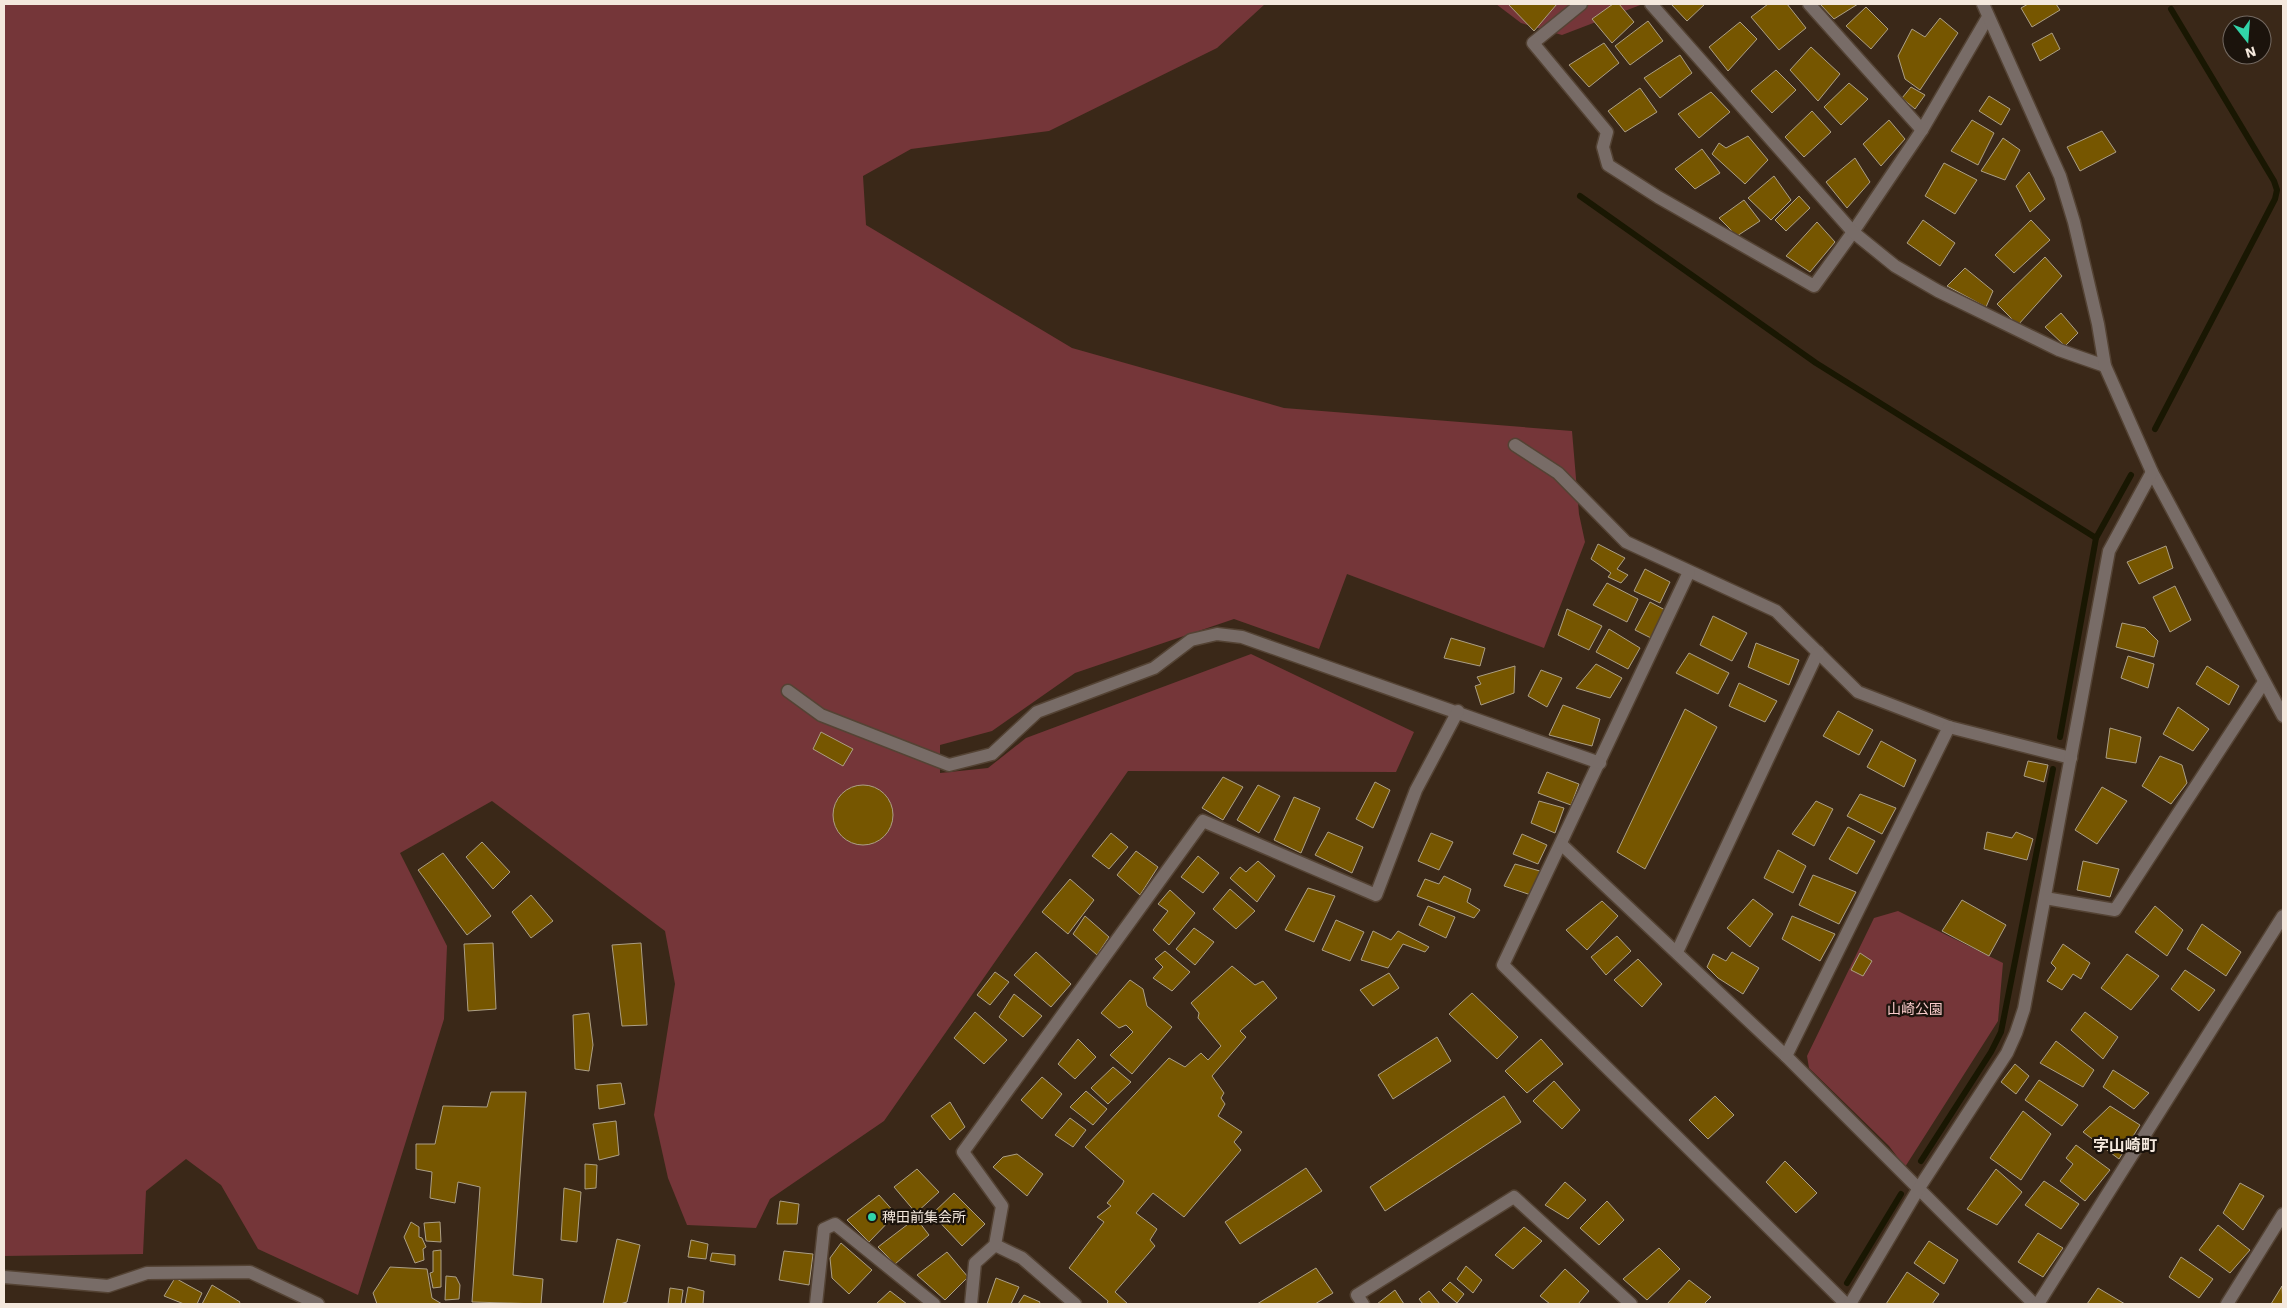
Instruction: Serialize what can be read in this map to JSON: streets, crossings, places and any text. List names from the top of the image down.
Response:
{
  "districts": ["字山崎町"],
  "parks": ["山崎公園"],
  "places": ["稗田前集会所"],
  "north": "bottom"
}
